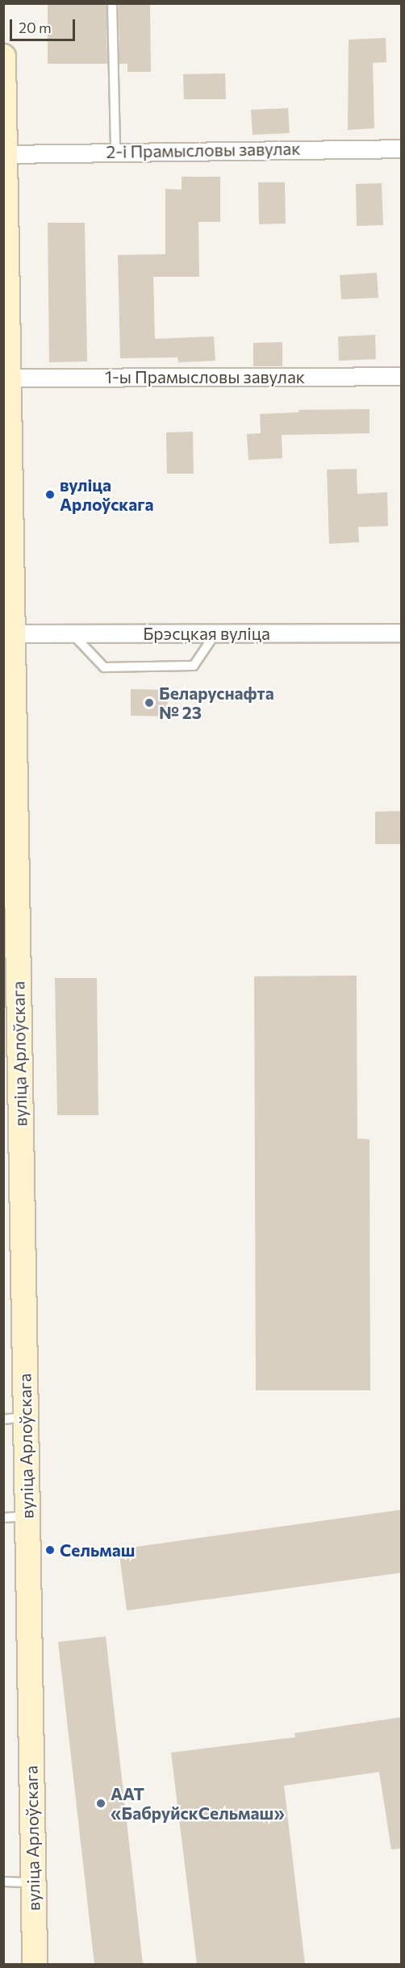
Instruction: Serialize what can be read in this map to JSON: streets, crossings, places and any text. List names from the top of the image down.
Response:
{
  "streets": {
    "street": [
      "2-і Прамысловы завулак",
      "1-ы Прамысловы завулак",
      "Брэсцкая вуліца",
      "вуліца Арлоўскага"
    ]
  },
  "crossings": [
    ["2-і Прамысловы завулак", "вуліца Арлоўскага"],
    ["1-ы Прамысловы завулак", "вуліца Арлоўскага"],
    ["Брэсцкая вуліца", "вуліца Арлоўскага"]
  ],
  "places": [
    "вуліца Арлоўскага",
    "Беларуснафта № 23",
    "Сельмаш",
    "ААТ «БабруйскСельмаш»"
  ],
  "scale_bar": "20 m"
}
